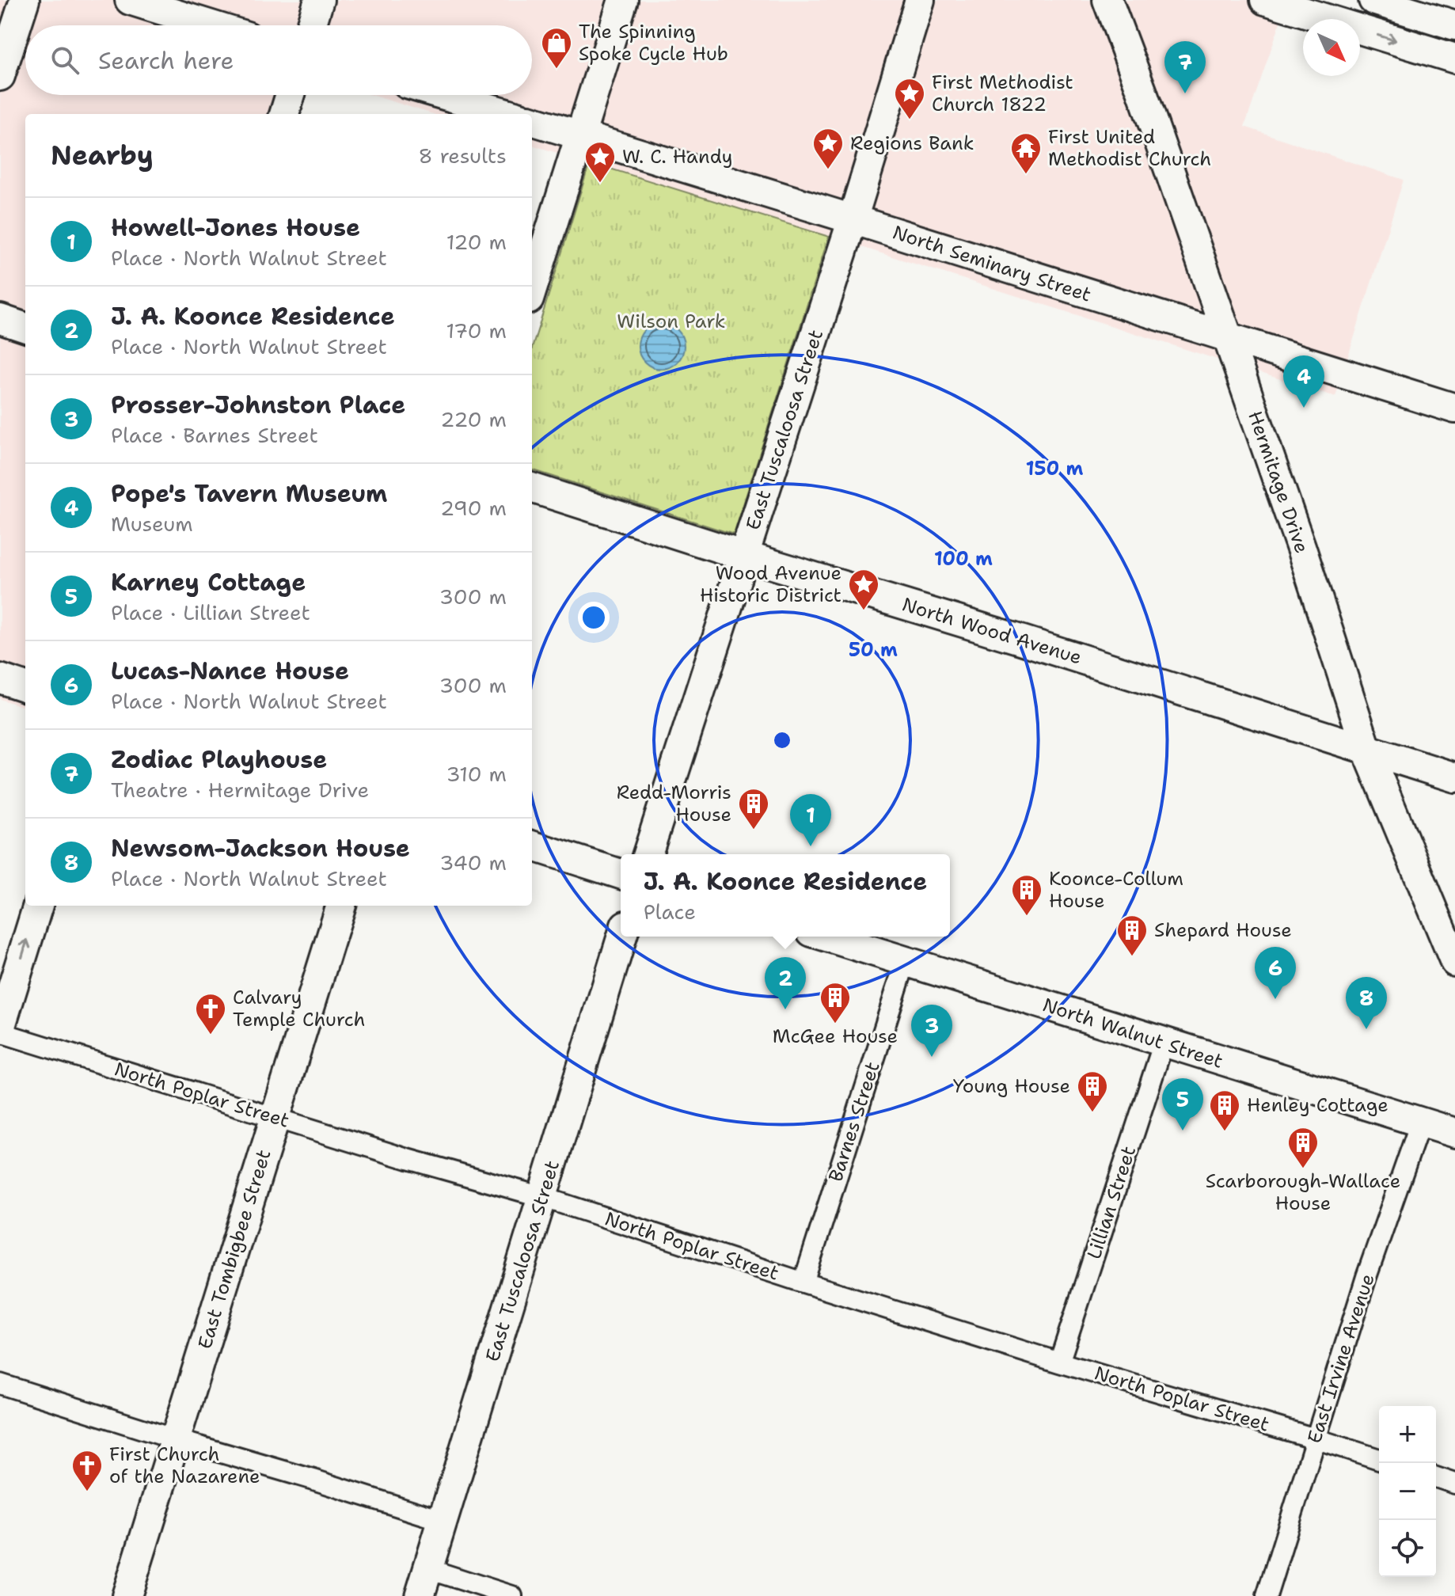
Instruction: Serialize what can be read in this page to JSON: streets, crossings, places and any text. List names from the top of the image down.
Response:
{
  "streets": {
    "street": [
      "North Seminary Street",
      "East Tuscaloosa Street",
      "Hermitage Drive",
      "North Wood Avenue",
      "North Walnut Street",
      "North Poplar Street",
      "Barnes Street",
      "Lillian Street",
      "East Tombigbee Street",
      "East Irvine Avenue"
    ]
  },
  "crossings": [
    ["North Seminary Street", "East Tuscaloosa Street"],
    ["North Seminary Street", "Hermitage Drive"],
    ["East Tuscaloosa Street", "North Wood Avenue"],
    ["East Tuscaloosa Street", "North Poplar Street"],
    ["Hermitage Drive", "North Wood Avenue"],
    ["North Walnut Street", "Barnes Street"],
    ["North Walnut Street", "Lillian Street"],
    ["North Walnut Street", "East Irvine Avenue"],
    ["North Poplar Street", "Barnes Street"],
    ["North Poplar Street", "Lillian Street"],
    ["North Poplar Street", "East Tombigbee Street"],
    ["North Poplar Street", "East Irvine Avenue"]
  ],
  "parks": ["Wilson Park"],
  "places": {
    "shop": ["The Spinning Spoke Cycle Hub"],
    "place": [
      "First Methodist Church 1822",
      "Regions Bank",
      "W. C. Handy",
      "Wood Avenue Historic District"
    ],
    "temple": ["First United Methodist Church"],
    "building": [
      "Redd-Morris House",
      "Koonce-Collum House",
      "Shepard House",
      "McGee House",
      "Young House",
      "Henley Cottage",
      "Scarborough-Wallace House"
    ],
    "church": ["Calvary Temple Church", "First Church of the Nazarene"]
  },
  "north": "bottom right",
  "page": {
    "search": "Search here",
    "pins": [
      "7",
      "4",
      "1",
      "6",
      "2",
      "8",
      "3",
      "5"
    ],
    "heading": ["Nearby", "8 results"],
    "list": [
      {
        "mark": "1",
        "name": "Howell-Jones House",
        "note": "Place · North Walnut Street",
        "value": "120 m"
      },
      {
        "mark": "2",
        "name": "J. A. Koonce Residence",
        "note": "Place · North Walnut Street",
        "value": "170 m"
      },
      {
        "mark": "3",
        "name": "Prosser-Johnston Place",
        "note": "Place · Barnes Street",
        "value": "220 m"
      },
      {
        "mark": "4",
        "name": "Pope's Tavern Museum",
        "note": "Museum",
        "value": "290 m"
      },
      {
        "mark": "5",
        "name": "Karney Cottage",
        "note": "Place · Lillian Street",
        "value": "300 m"
      },
      {
        "mark": "6",
        "name": "Lucas-Nance House",
        "note": "Place · North Walnut Street",
        "value": "300 m"
      },
      {
        "mark": "7",
        "name": "Zodiac Playhouse",
        "note": "Theatre · Hermitage Drive",
        "value": "310 m"
      },
      {
        "mark": "8",
        "name": "Newsom-Jackson House",
        "note": "Place · North Walnut Street",
        "value": "340 m"
      }
    ],
    "popup": ["J. A. Koonce Residence", "Place"],
    "map_buttons": ["+", "−"]
  },
  "rings": ["150 m", "100 m", "50 m"]
}
